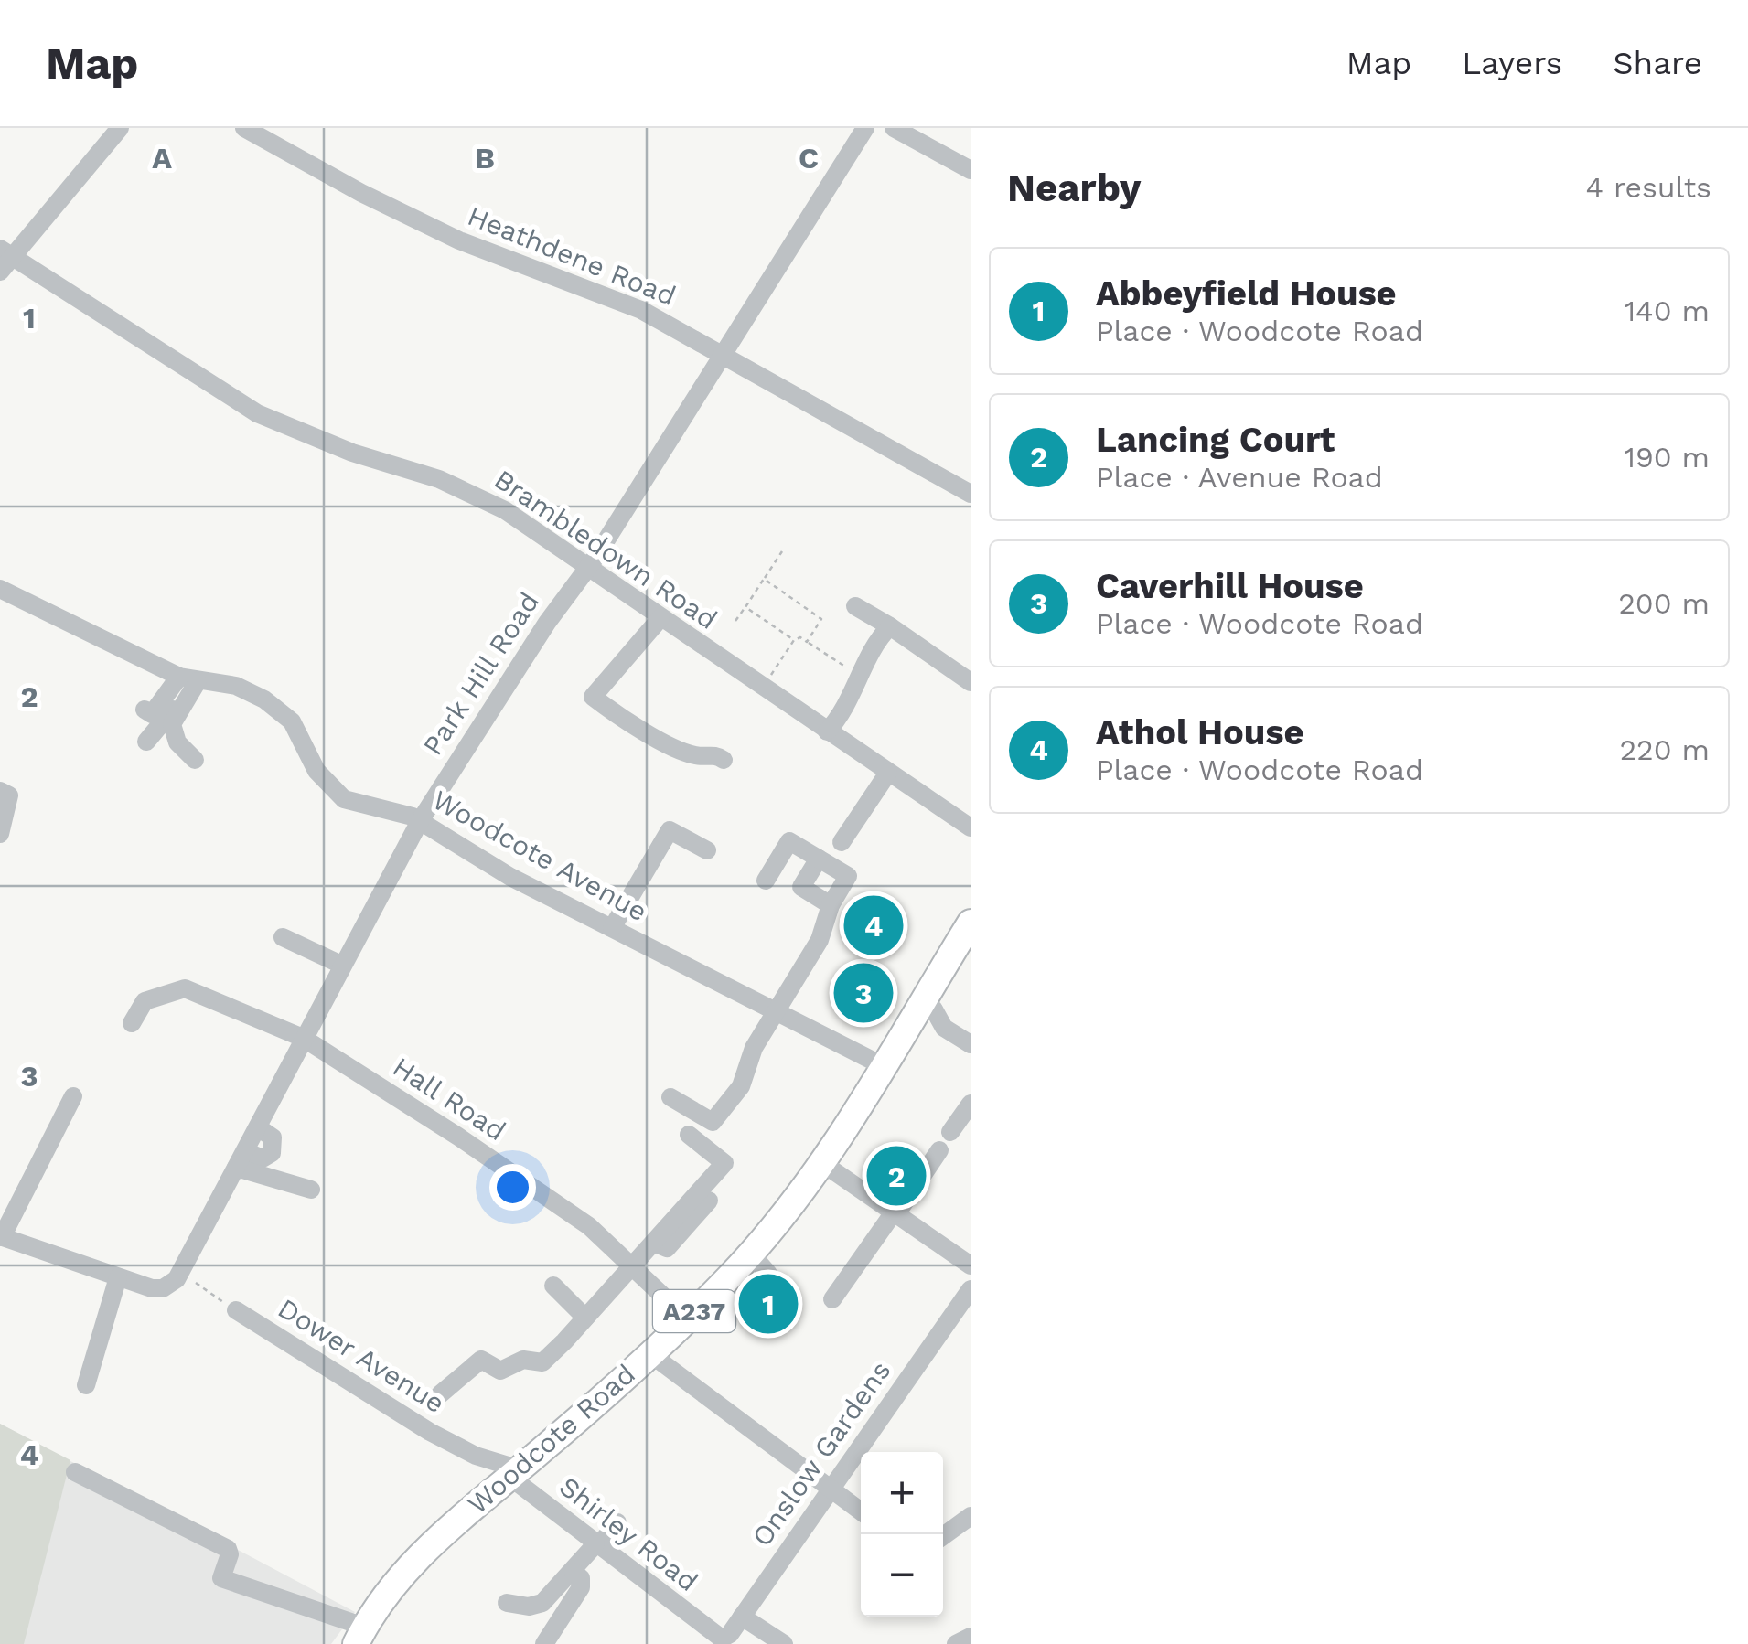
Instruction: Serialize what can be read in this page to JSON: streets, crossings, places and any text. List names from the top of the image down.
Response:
{
  "streets": {
    "main road": ["A237", "Woodcote Road"],
    "street": [
      "Heathdene Road",
      "Brambledown Road",
      "Park Hill Road",
      "Woodcote Avenue",
      "Hall Road",
      "Dower Avenue",
      "Onslow Gardens",
      "Shirley Road"
    ]
  },
  "crossings": [
    ["Heathdene Road", "Park Hill Road"],
    ["Brambledown Road", "Park Hill Road"],
    ["Park Hill Road", "Woodcote Avenue"],
    ["Park Hill Road", "Hall Road"],
    ["Park Hill Road", "Dower Avenue"],
    ["Woodcote Avenue", "Woodcote Road"],
    ["Hall Road", "Woodcote Road"],
    ["Dower Avenue", "Woodcote Road"],
    ["Dower Avenue", "Shirley Road"],
    ["Woodcote Road", "Shirley Road"],
    ["Onslow Gardens", "Shirley Road"]
  ],
  "page": {
    "header": "Map",
    "nav": ["Map", "Layers", "Share"],
    "heading": ["Nearby", "4 results"],
    "list": [
      {
        "mark": "1",
        "name": "Abbeyfield House",
        "note": "Place · Woodcote Road",
        "value": "140 m"
      },
      {
        "mark": "2",
        "name": "Lancing Court",
        "note": "Place · Avenue Road",
        "value": "190 m"
      },
      {
        "mark": "3",
        "name": "Caverhill House",
        "note": "Place · Woodcote Road",
        "value": "200 m"
      },
      {
        "mark": "4",
        "name": "Athol House",
        "note": "Place · Woodcote Road",
        "value": "220 m"
      }
    ],
    "pins": [
      "4",
      "3",
      "2",
      "1"
    ],
    "map_buttons": ["+", "−"]
  },
  "grid": {
    "columns": ["A", "B", "C"],
    "rows": [
      "1",
      "2",
      "3",
      "4"
    ]
  }
}
